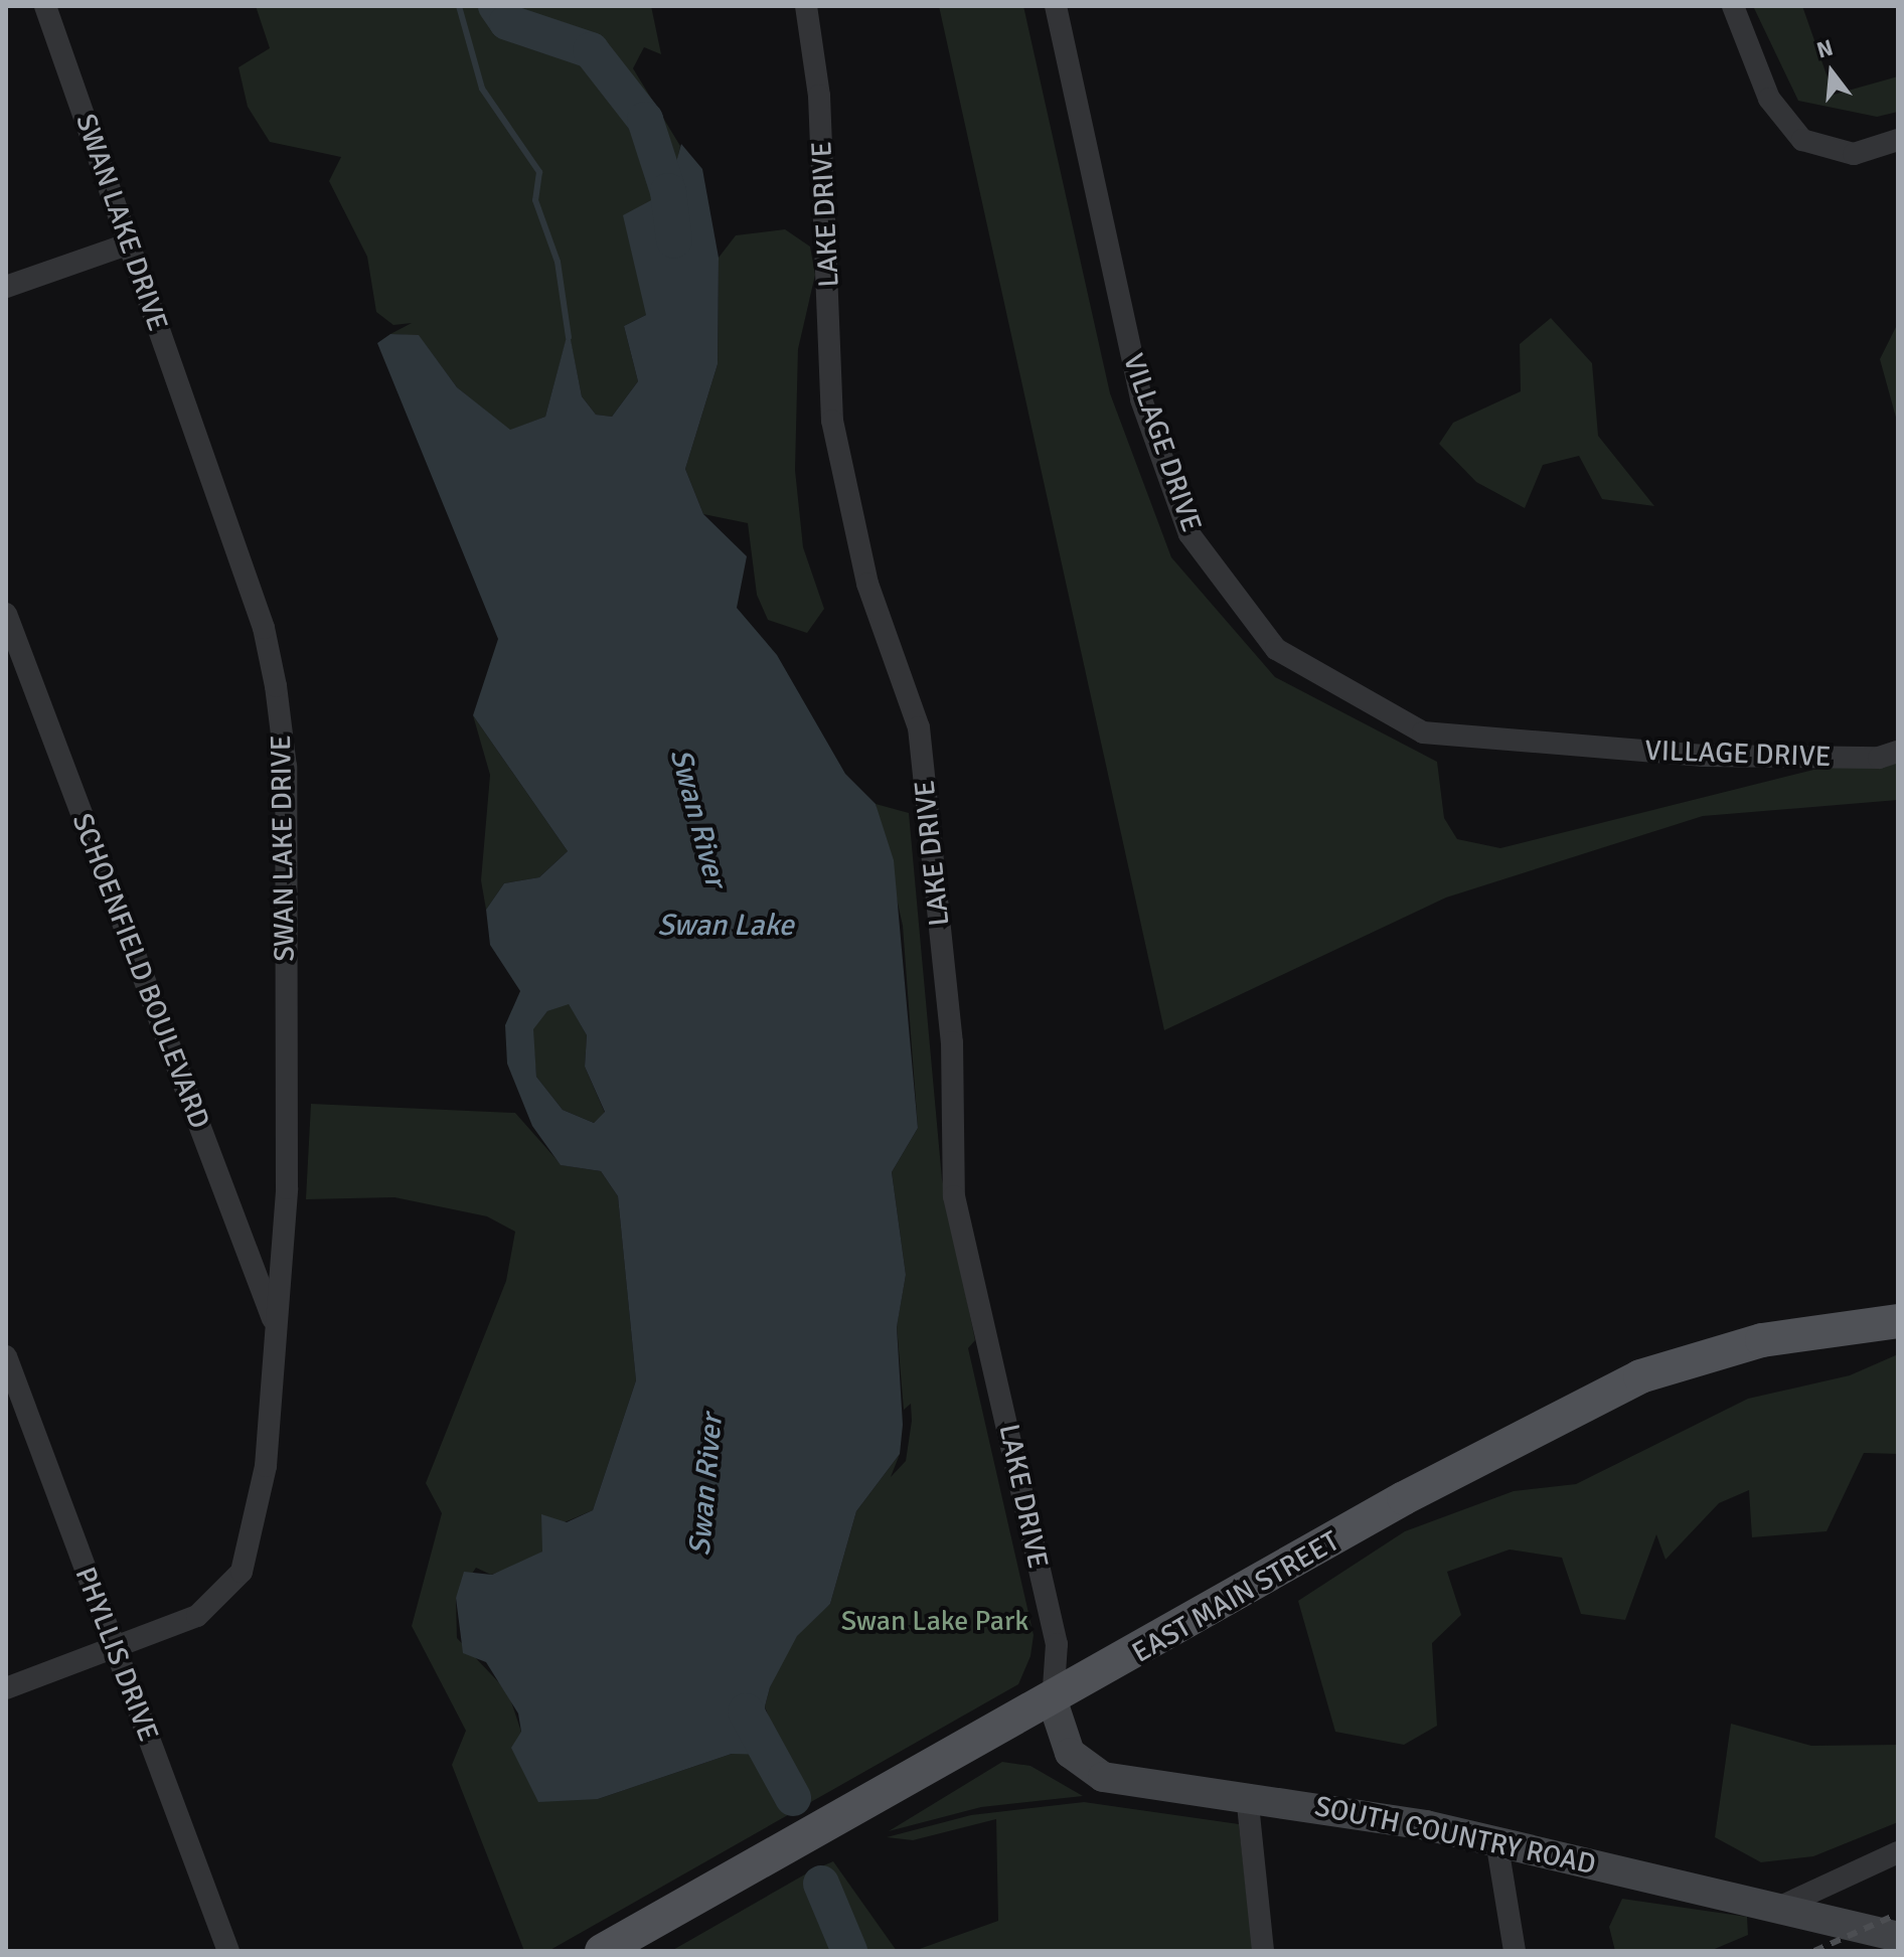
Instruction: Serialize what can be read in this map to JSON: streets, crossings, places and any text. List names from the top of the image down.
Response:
{
  "streets": {
    "main road": ["EAST MAIN STREET", "SOUTH COUNTRY ROAD"],
    "street": [
      "LAKE DRIVE",
      "SWAN LAKE DRIVE",
      "VILLAGE DRIVE",
      "SCHOENFIELD BOULEVARD",
      "PHYLLIS DRIVE"
    ]
  },
  "crossings": [
    ["LAKE DRIVE", "EAST MAIN STREET"],
    ["LAKE DRIVE", "SOUTH COUNTRY ROAD"],
    ["SWAN LAKE DRIVE", "SCHOENFIELD BOULEVARD"],
    ["SWAN LAKE DRIVE", "PHYLLIS DRIVE"],
    ["EAST MAIN STREET", "SOUTH COUNTRY ROAD"]
  ],
  "water": ["Swan River", "Swan Lake"],
  "parks": ["Swan Lake Park"],
  "north": "top"
}
